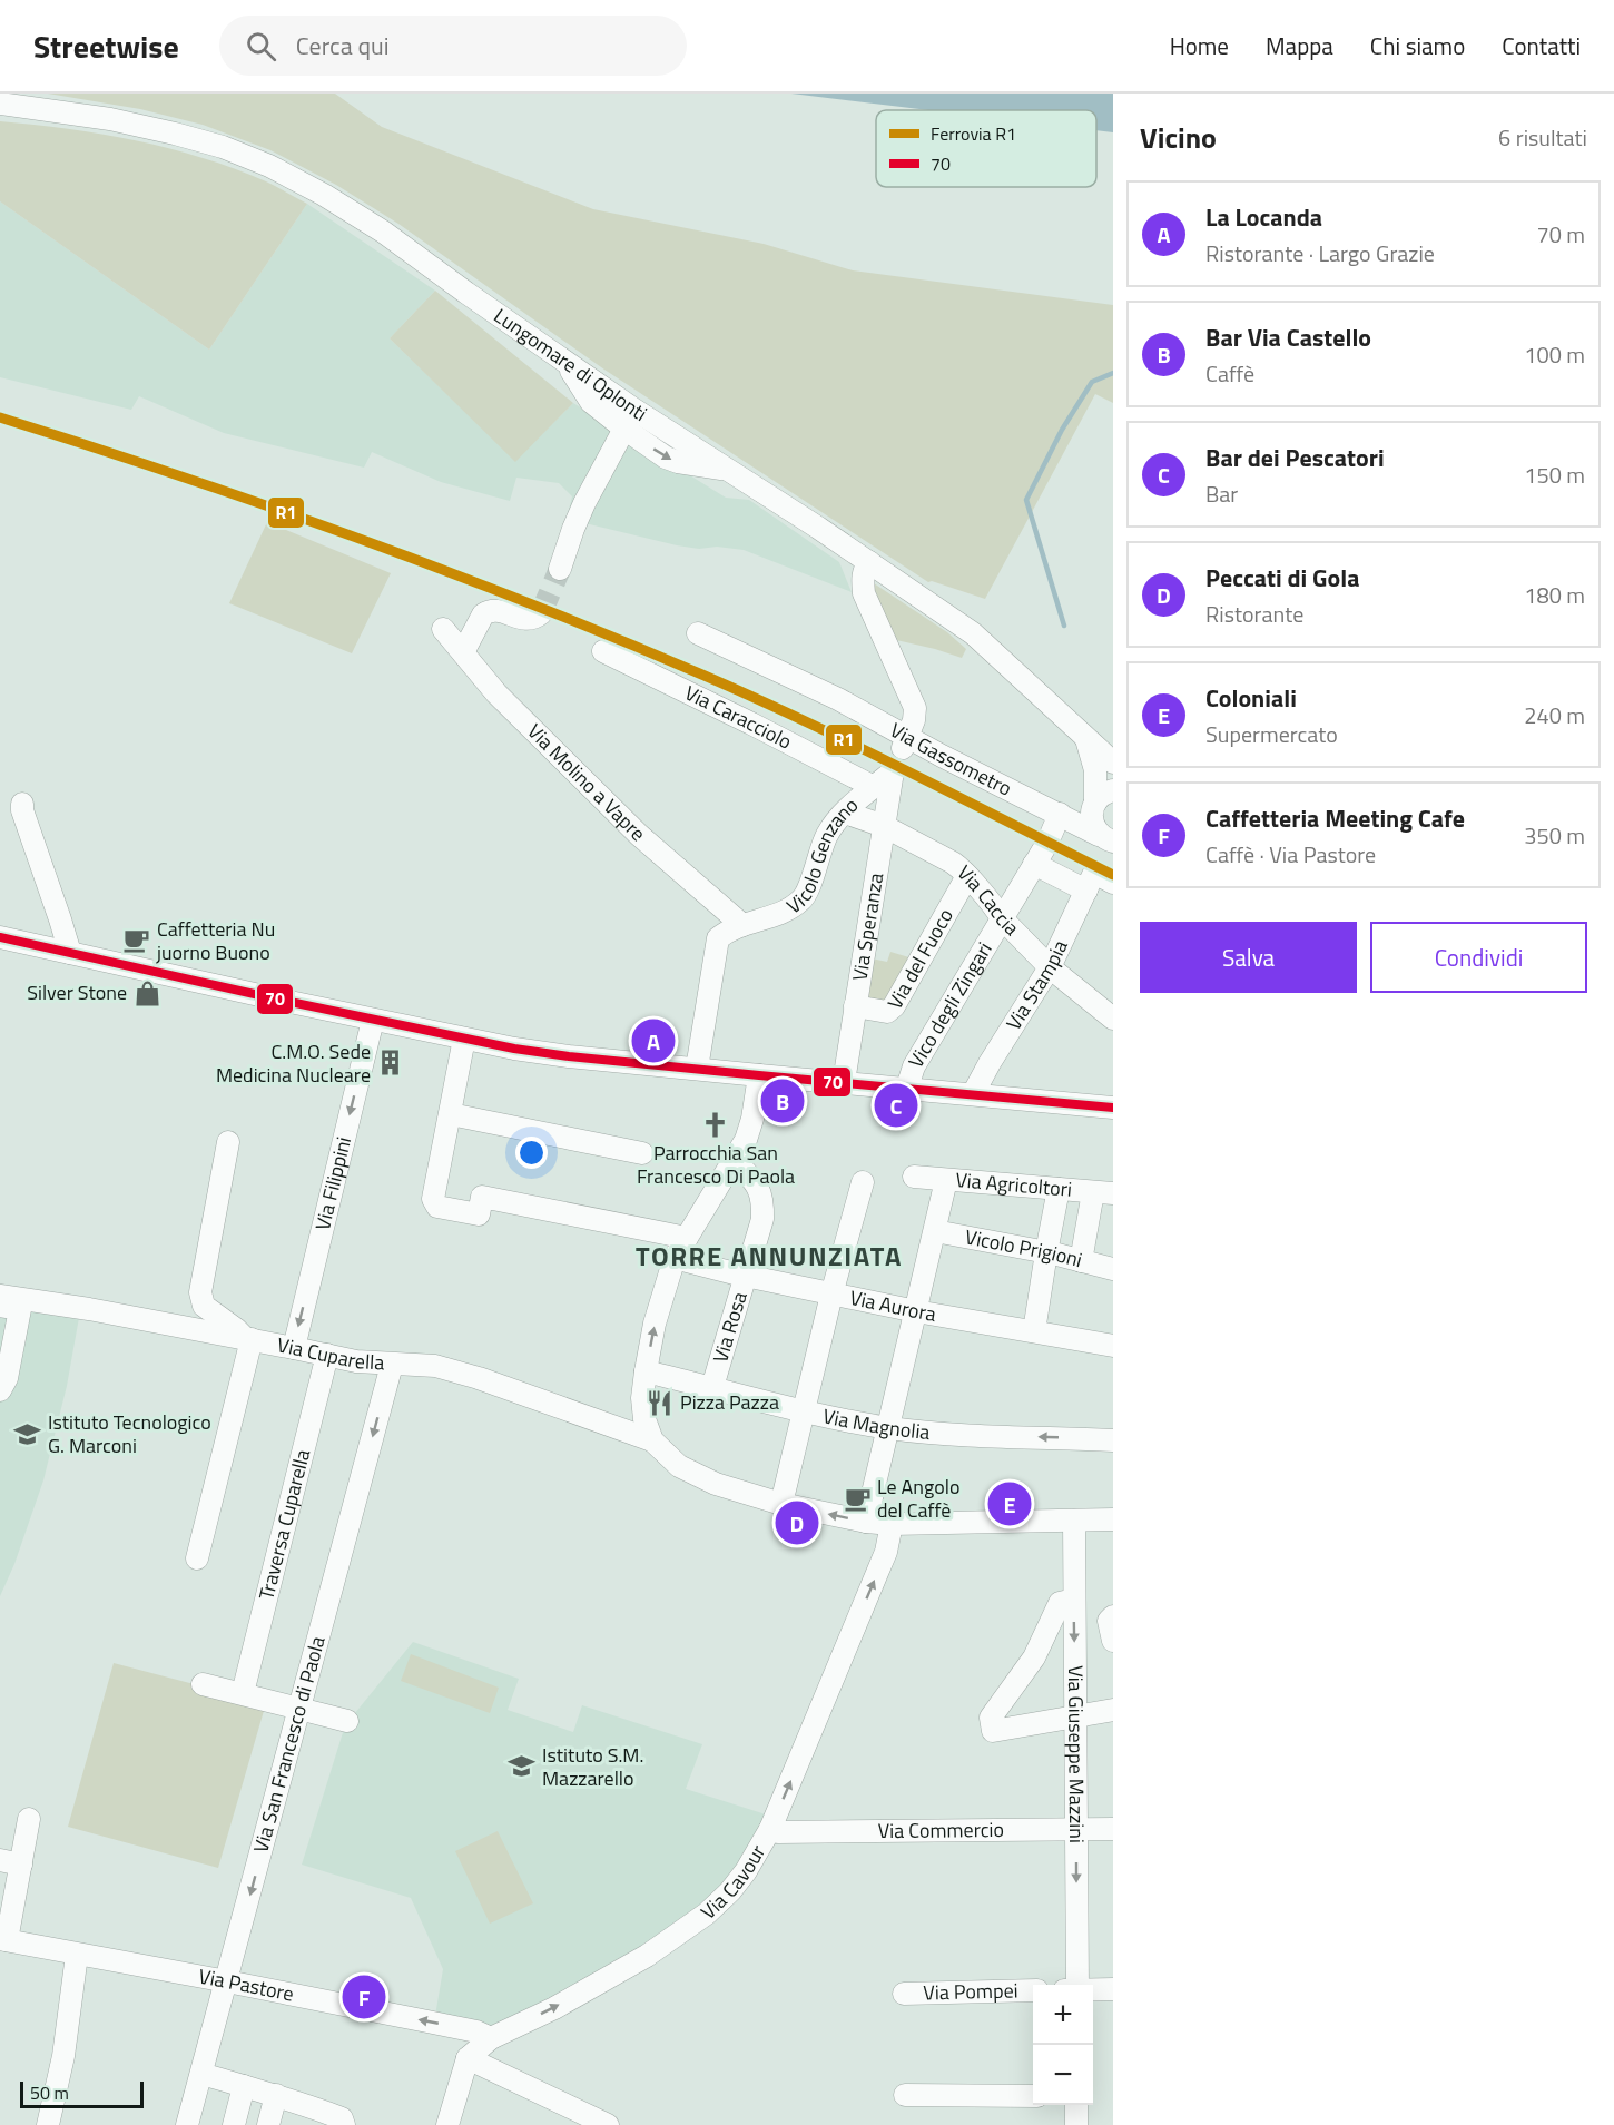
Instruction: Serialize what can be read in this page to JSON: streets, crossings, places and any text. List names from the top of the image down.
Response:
{
  "streets": {
    "street": [
      "Lungomare di Oplonti",
      "Via Caracciolo",
      "Via Gassometro",
      "Via Molino a Vapre",
      "Vicolo Genzano",
      "Via Caccia",
      "Via Speranza",
      "Via del Fuoco",
      "Via Stampia",
      "Vico degli Zingari",
      "Via Filippini",
      "Via Agricoltori",
      "Vicolo Prigioni",
      "Via Aurora",
      "Via Rosa",
      "Via Cuparella",
      "Via Magnolia",
      "Traversa Cuparella",
      "Via San Francesco di Paola",
      "Via Giuseppe Mazzini",
      "Via Commercio",
      "Via Cavour",
      "Via Pastore",
      "Via Pompei"
    ]
  },
  "crossings": [
    ["Via Caracciolo", "Vicolo Genzano"],
    ["Via Gassometro", "Vico degli Zingari"],
    ["Via Molino a Vapre", "Vicolo Genzano"],
    ["Vicolo Genzano", "Via Caccia"],
    ["Vicolo Genzano", "Via Speranza"],
    ["Via Caccia", "Via Speranza"],
    ["Via Caccia", "Via del Fuoco"],
    ["Via Caccia", "Via Stampia"],
    ["Via Caccia", "Vico degli Zingari"],
    ["Via Speranza", "Via del Fuoco"],
    ["Via Filippini", "Via Cuparella"],
    ["Via Aurora", "Via Rosa"],
    ["Via Rosa", "Via Magnolia"],
    ["Via Cuparella", "Traversa Cuparella"],
    ["Via Cuparella", "Via San Francesco di Paola"],
    ["Via San Francesco di Paola", "Via Pastore"],
    ["Via Giuseppe Mazzini", "Via Commercio"],
    ["Via Commercio", "Via Cavour"],
    ["Via Cavour", "Via Pastore"]
  ],
  "one_way": ["Via Filippini", "Via Giuseppe Mazzini", "Via Cavour"],
  "districts": ["TORRE ANNUNZIATA"],
  "places": {
    "cafe": ["Caffetteria Nu juorno Buono", "Le Angolo del Caffè"],
    "shop": ["Silver Stone"],
    "building": ["C.M.O. Sede Medicina Nucleare"],
    "church": ["Parrocchia San Francesco Di Paola"],
    "restaurant": ["Pizza Pazza"],
    "school or university": ["Istituto Tecnologico G. Marconi", "Istituto S.M. Mazzarello"]
  },
  "lines": ["rail line R1", "transit line 70"],
  "legend": ["Ferrovia R1", "70"],
  "scale_bar": "50 m",
  "page": {
    "header": "Streetwise",
    "search": "Cerca qui",
    "nav": [
      "Home",
      "Mappa",
      "Chi siamo",
      "Contatti"
    ],
    "heading": ["Vicino", "6 risultati"],
    "list": [
      {
        "mark": "A",
        "name": "La Locanda",
        "note": "Ristorante · Largo Grazie",
        "value": "70 m"
      },
      {
        "mark": "B",
        "name": "Bar Via Castello",
        "note": "Caffè",
        "value": "100 m"
      },
      {
        "mark": "C",
        "name": "Bar dei Pescatori",
        "note": "Bar",
        "value": "150 m"
      },
      {
        "mark": "D",
        "name": "Peccati di Gola",
        "note": "Ristorante",
        "value": "180 m"
      },
      {
        "mark": "E",
        "name": "Coloniali",
        "note": "Supermercato",
        "value": "240 m"
      },
      {
        "mark": "F",
        "name": "Caffetteria Meeting Cafe",
        "note": "Caffè · Via Pastore",
        "value": "350 m"
      }
    ],
    "buttons": ["Salva", "Condividi"],
    "pins": [
      "A",
      "B",
      "C",
      "E",
      "D",
      "F"
    ],
    "map_buttons": ["+", "−"],
    "scale": "50 m"
  }
}
